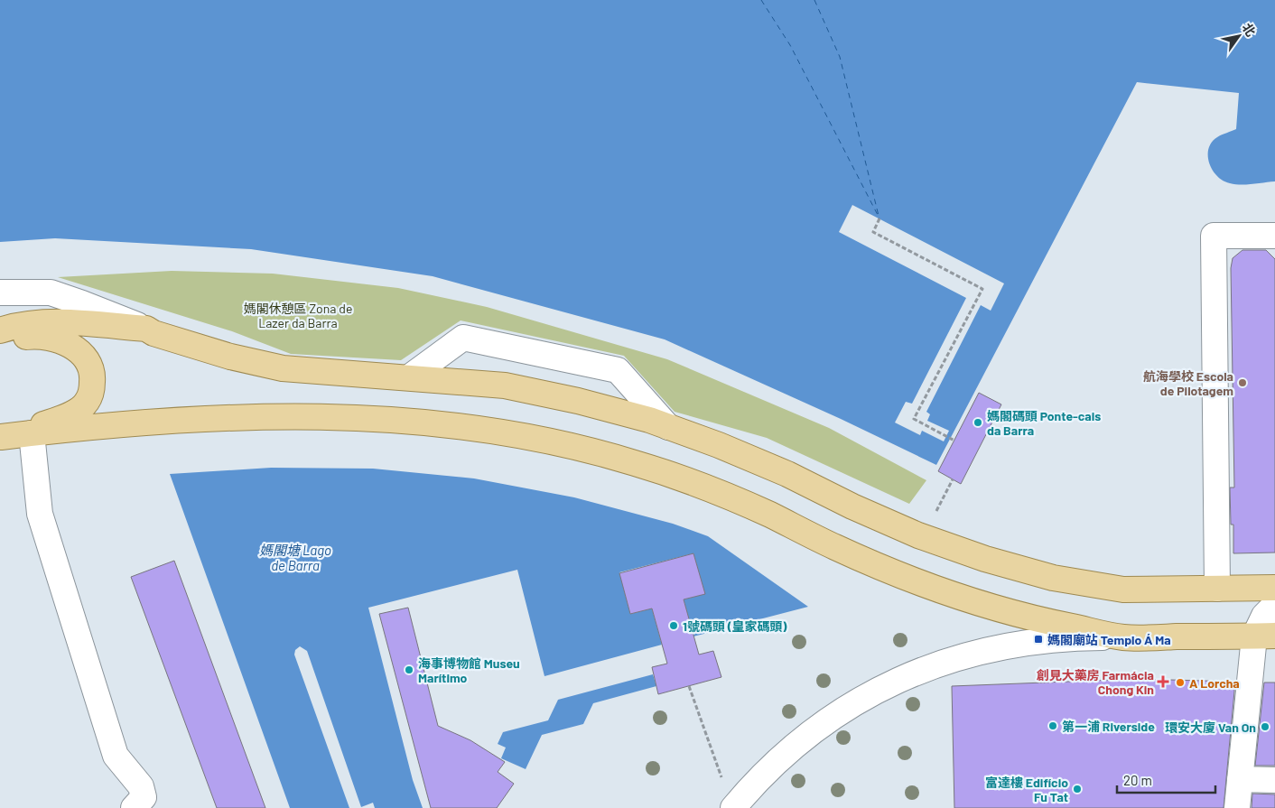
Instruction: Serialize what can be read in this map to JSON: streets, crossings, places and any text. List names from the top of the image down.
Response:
{
  "water": ["媽閣塘 Lago de Barra"],
  "parks": ["媽閣休憩區 Zona de Lazer da Barra"],
  "places": {
    "other": [
      "航海學校 Escola de Pilotagem",
      "媽閣碼頭 Ponte-cais da Barra",
      "1號碼頭 (皇家碼頭)",
      "海事博物館 Museu Marítimo",
      "A Lorcha",
      "第一浦 Riverside",
      "環安大廈 Van On",
      "富達樓 Edifício Fu Tat"
    ],
    "transit": ["媽閣廟站 Templo Á Ma"],
    "health": ["創見大藥房 Farmácia Chong Kin"]
  },
  "scale_bar": "20 m",
  "north": "top right"
}
